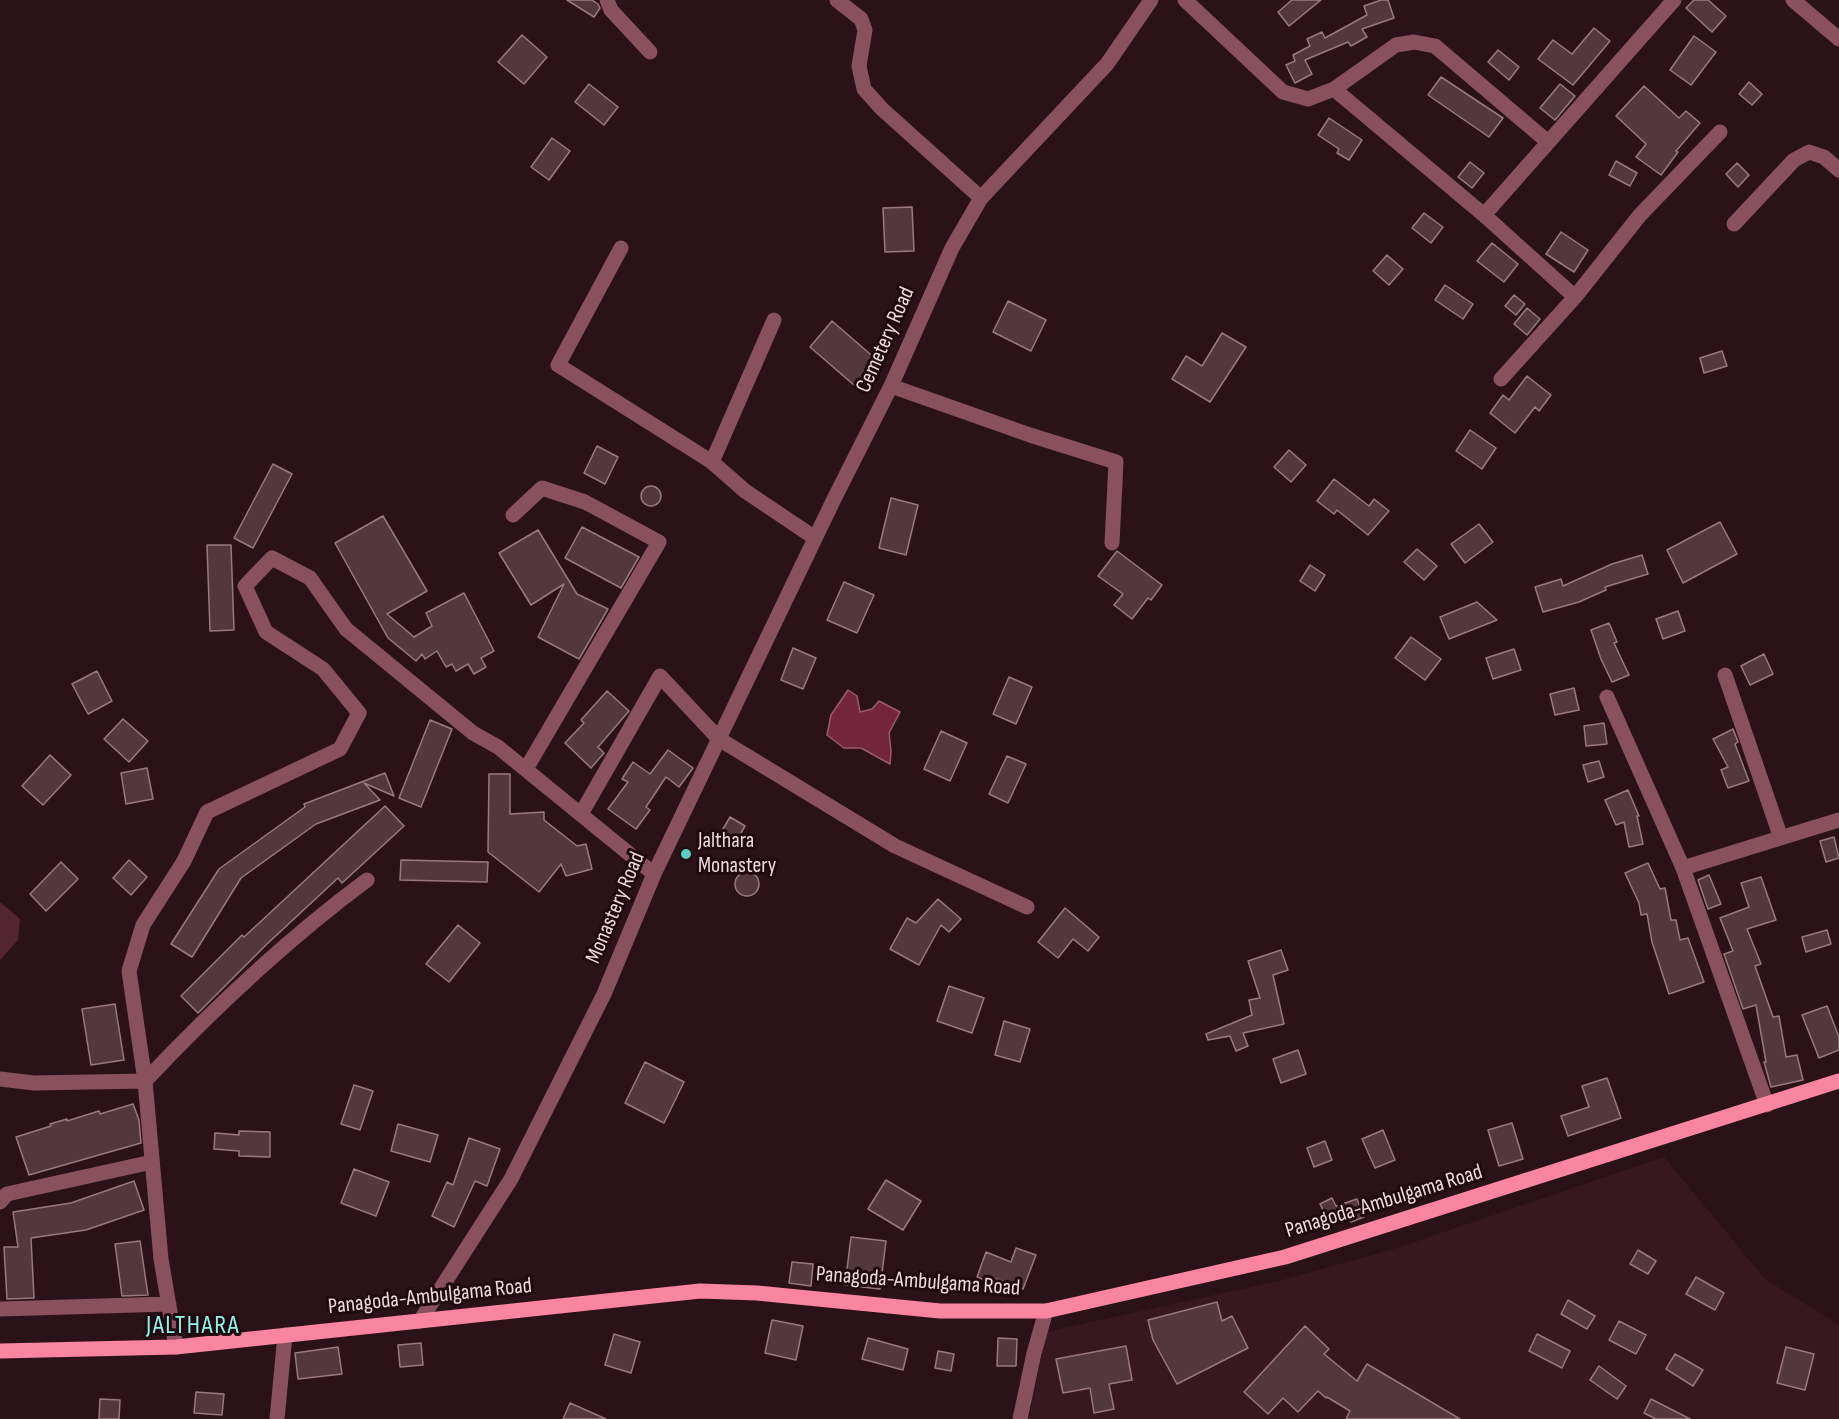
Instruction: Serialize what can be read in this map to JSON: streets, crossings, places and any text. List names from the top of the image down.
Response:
{
  "streets": {
    "main road": ["Panagoda-Ambulgama Road"],
    "street": ["Cemetery Road", "Monastery Road"]
  },
  "crossings": [
    ["Cemetery Road", "Monastery Road"],
    ["Monastery Road", "Panagoda-Ambulgama Road"]
  ],
  "districts": ["JALTHARA"],
  "places": ["Jalthara Monastery"]
}
